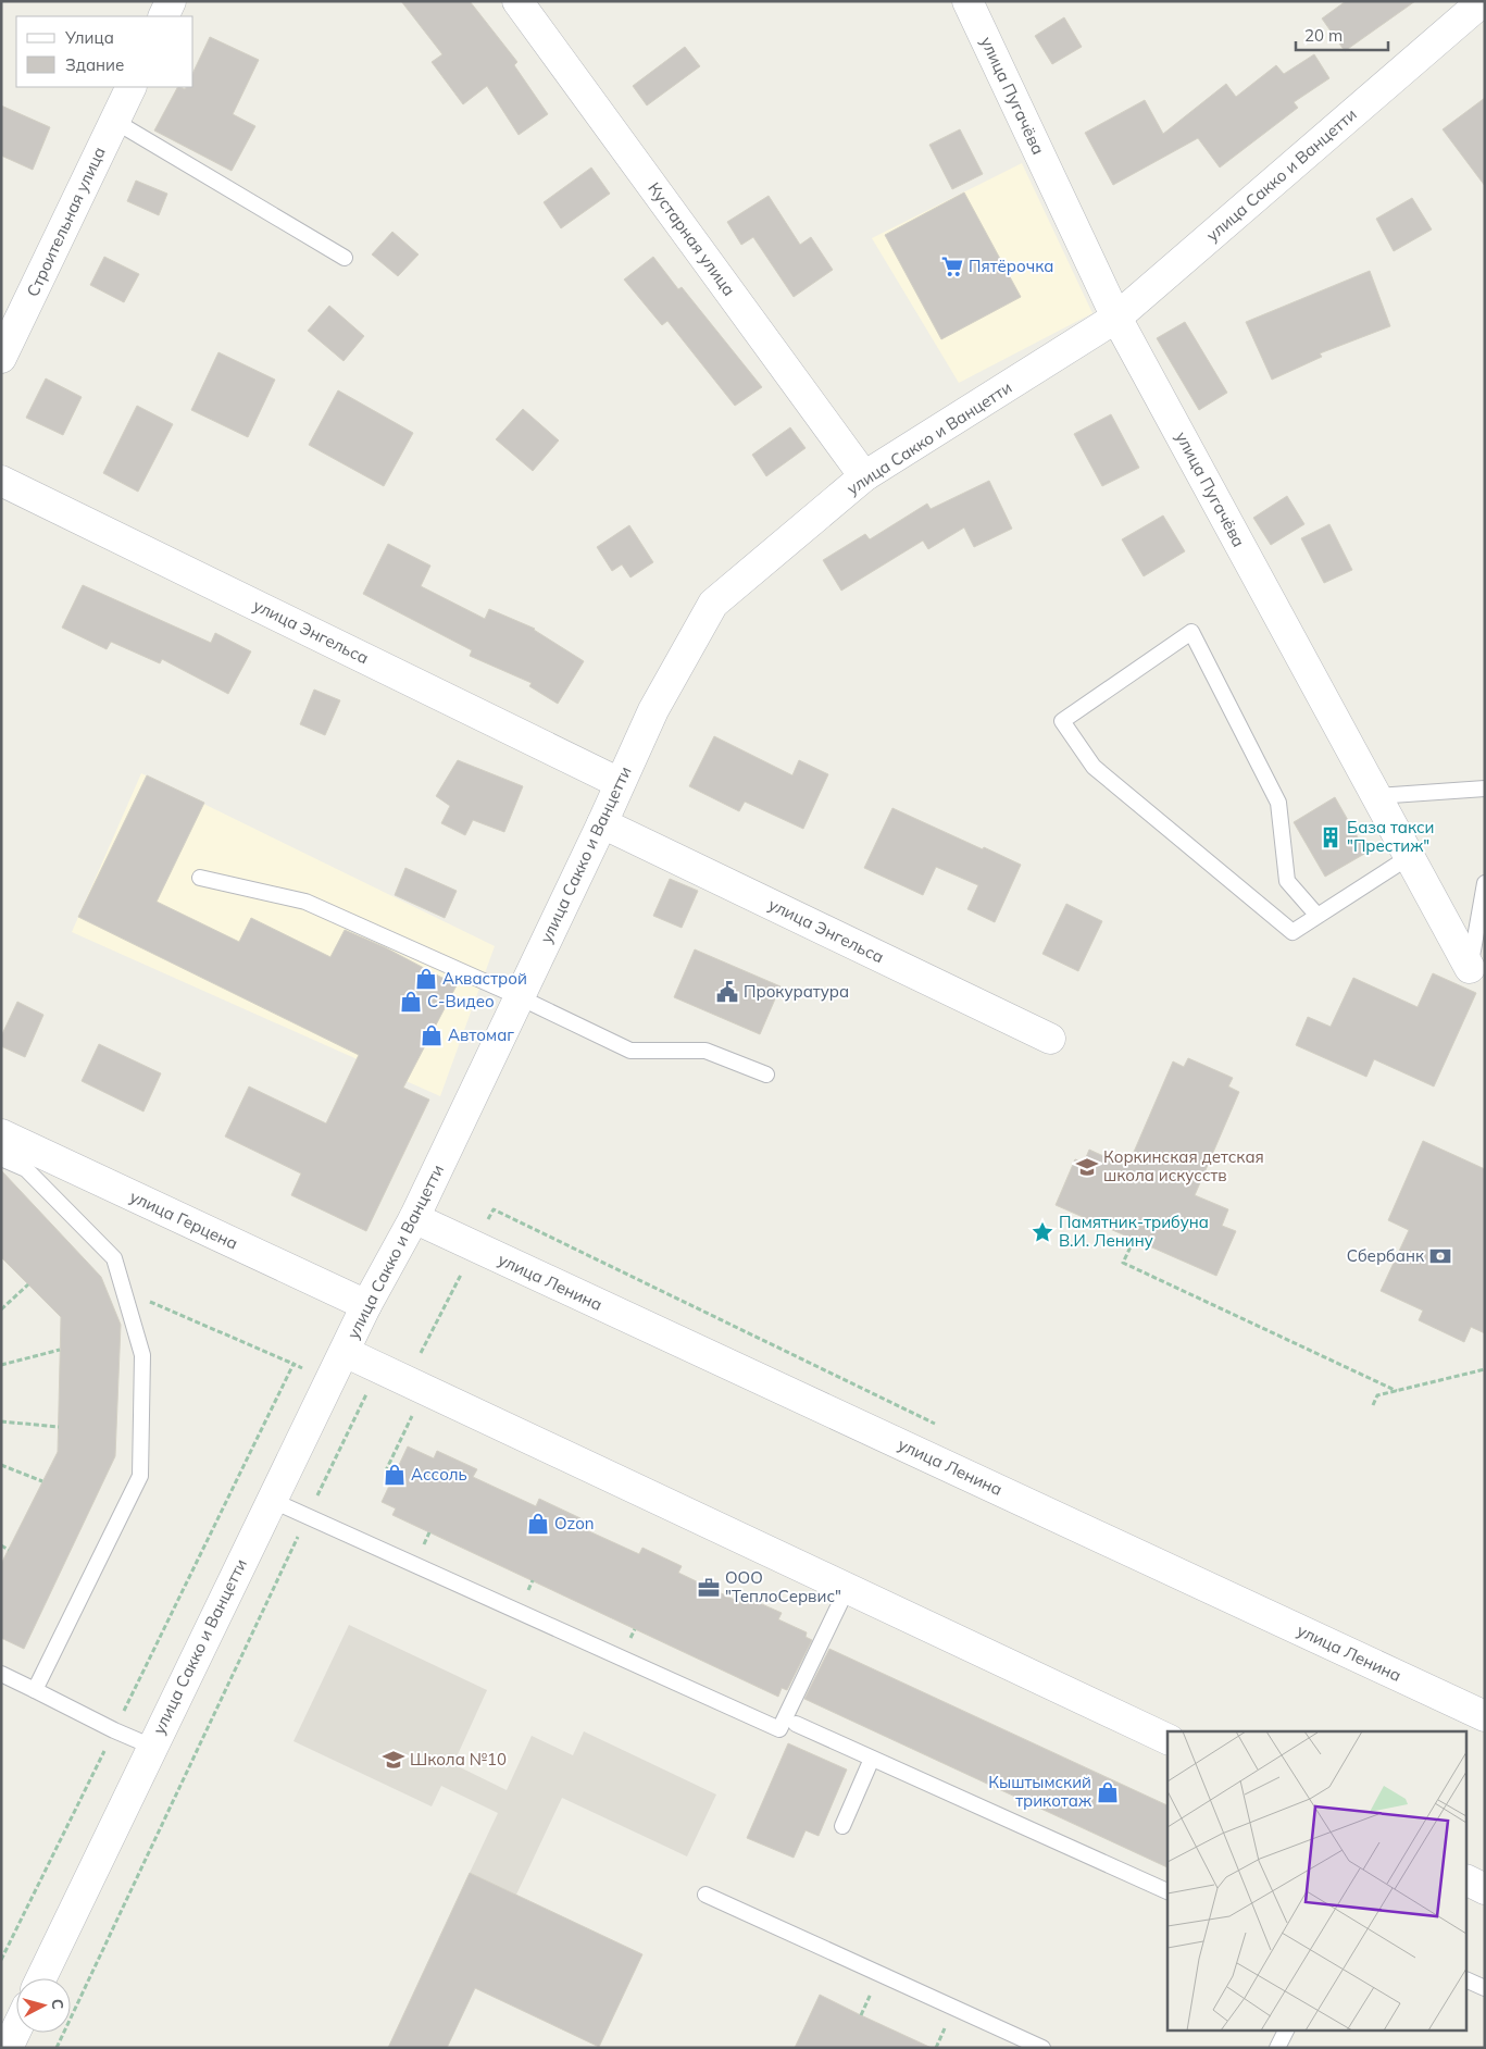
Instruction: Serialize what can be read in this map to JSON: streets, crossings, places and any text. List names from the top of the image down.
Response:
{
  "streets": {
    "street": [
      "улица Пугачёва",
      "улица Сакко и Ванцетти",
      "Строительная улица",
      "Кустарная улица",
      "улица Энгельса",
      "улица Герцена",
      "улица Ленина"
    ]
  },
  "crossings": [
    ["улица Пугачёва", "улица Сакко и Ванцетти"],
    ["улица Сакко и Ванцетти", "Кустарная улица"],
    ["улица Сакко и Ванцетти", "улица Энгельса"],
    ["улица Сакко и Ванцетти", "улица Герцена"],
    ["улица Сакко и Ванцетти", "улица Ленина"]
  ],
  "places": {
    "supermarket": ["Пятёрочка"],
    "building": ["База такси \"Престиж\""],
    "shop": [
      "Аквастрой",
      "С-Видео",
      "Автомаг",
      "Ассоль",
      "Ozon",
      "Кыштымский трикотаж"
    ],
    "public building": ["Прокуратура"],
    "school or university": ["Коркинская детская школа искусств", "Школа №10"],
    "place": ["Памятник-трибуна В.И. Ленину"],
    "bank": ["Сбербанк"],
    "office": ["ООО \"ТеплоСервис\""]
  },
  "legend": ["Улица", "Здание"],
  "scale_bar": "20 m",
  "north": "right"
}
